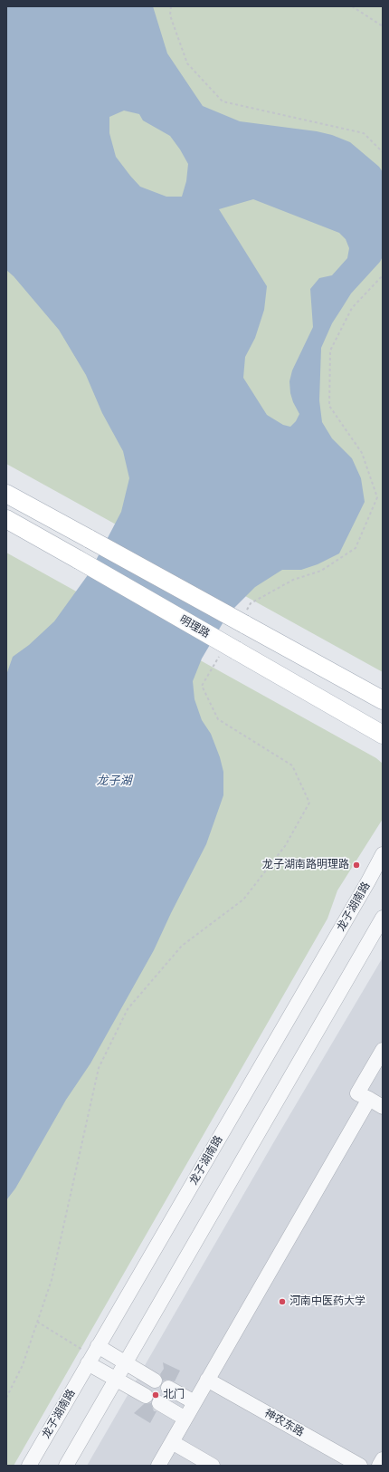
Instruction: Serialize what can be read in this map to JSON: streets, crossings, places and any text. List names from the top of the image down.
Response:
{
  "streets": {
    "main road": ["明理路"],
    "street": ["龙子湖南路", "神农东路"]
  },
  "water": ["龙子湖"],
  "places": ["龙子湖南路明理路", "河南中医药大学", "北门"]
}
